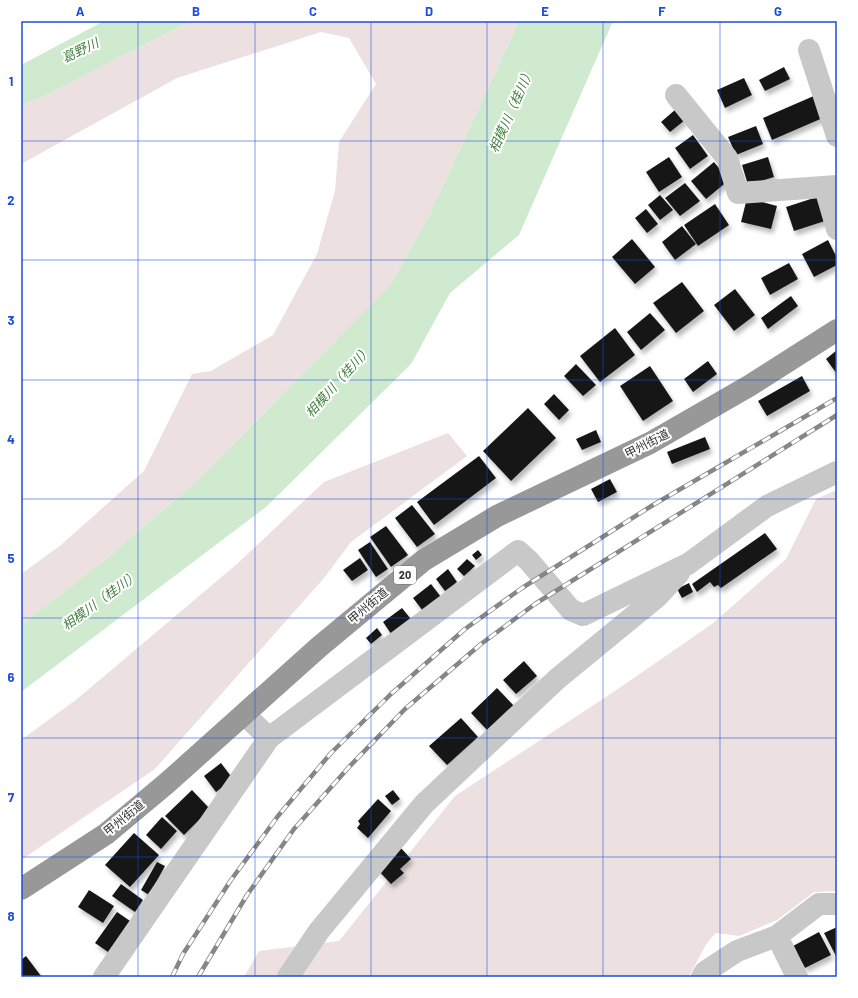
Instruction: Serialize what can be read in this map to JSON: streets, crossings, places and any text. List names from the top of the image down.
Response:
{
  "streets": {
    "highway": ["甲州街道", "20"]
  },
  "water": ["葛野川", "相模川（桂川）"],
  "grid": {
    "columns": [
      "A",
      "B",
      "C",
      "D",
      "E",
      "F",
      "G"
    ],
    "rows": [
      "1",
      "2",
      "3",
      "4",
      "5",
      "6",
      "7",
      "8"
    ]
  }
}
